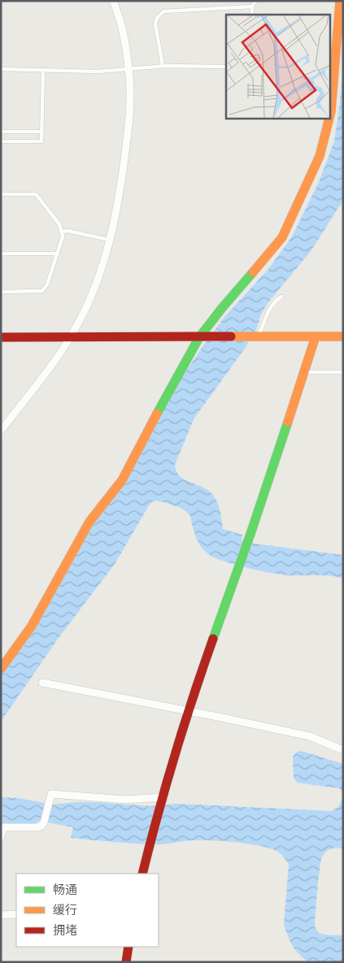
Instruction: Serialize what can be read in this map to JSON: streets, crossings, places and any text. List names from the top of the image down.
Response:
{
  "legend": ["畅通", "缓行", "拥堵"]
}
